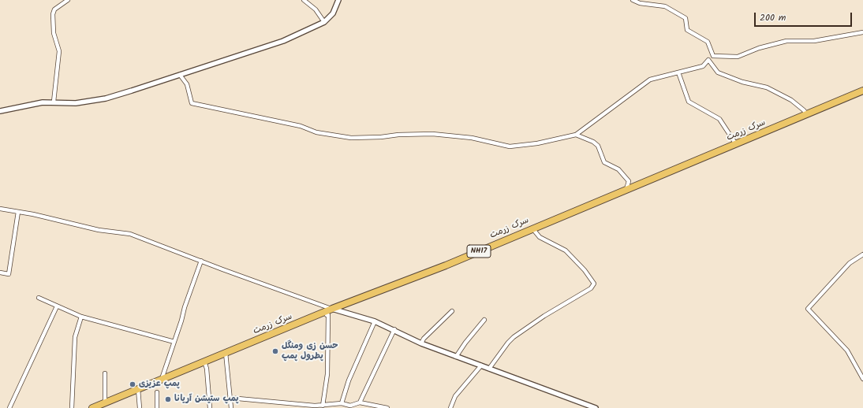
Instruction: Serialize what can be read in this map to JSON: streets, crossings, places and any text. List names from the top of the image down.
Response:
{
  "streets": {
    "highway": ["سرک زرمت", "NH17"]
  },
  "places": ["حسن زی ومنگل پطرول پمپ", "پمپ عزیزی", "پمپ ستیشن آریانا"],
  "scale_bar": "200 m"
}
